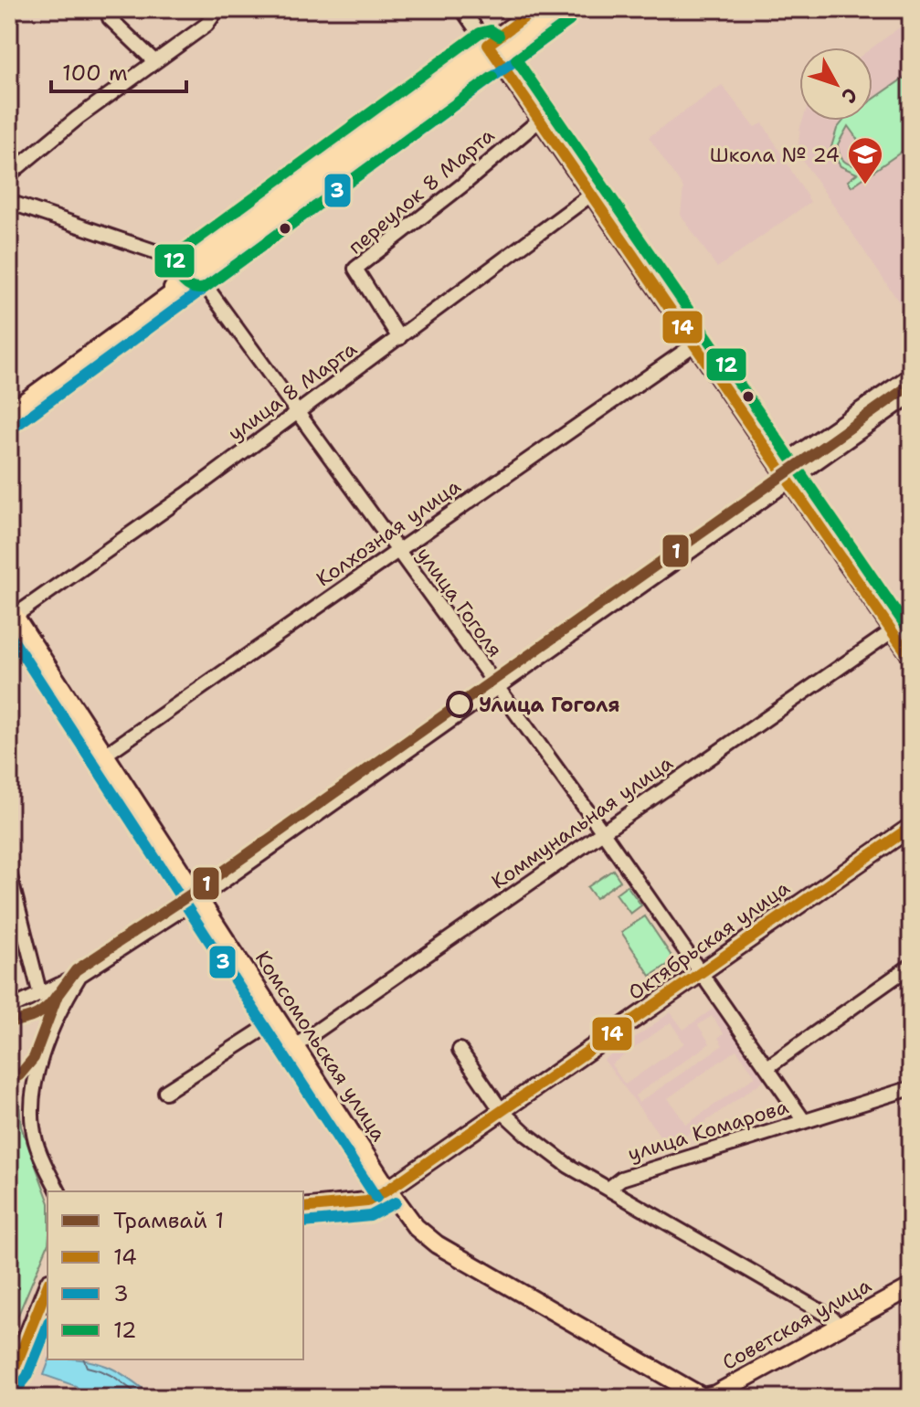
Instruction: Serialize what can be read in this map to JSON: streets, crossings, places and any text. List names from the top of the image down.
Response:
{
  "streets": {
    "main road": ["Октябрьская улица", "Комсомольская улица", "Советская улица"],
    "street": [
      "переулок 8 Марта",
      "улица 8 Марта",
      "Колхозная улица",
      "улица Гоголя",
      "Коммунальная улица",
      "улица Комарова"
    ]
  },
  "crossings": [
    ["переулок 8 Марта", "улица 8 Марта"],
    ["улица 8 Марта", "улица Гоголя"],
    ["улица 8 Марта", "Комсомольская улица"],
    ["Колхозная улица", "улица Гоголя"],
    ["Колхозная улица", "Комсомольская улица"],
    ["улица Гоголя", "Коммунальная улица"],
    ["улица Гоголя", "Октябрьская улица"],
    ["улица Гоголя", "улица Комарова"],
    ["Коммунальная улица", "Комсомольская улица"],
    ["Октябрьская улица", "Комсомольская улица"],
    ["Комсомольская улица", "Советская улица"]
  ],
  "places": {
    "school or university": ["Школа № 24"],
    "other": ["Улица Гоголя"]
  },
  "lines": [
    "transit line 14",
    "transit line 3",
    "transit line 12",
    "tram line 1"
  ],
  "legend": [
    "Трамвай 1",
    "14",
    "3",
    "12"
  ],
  "scale_bar": "100 m",
  "north": "bottom right"
}
